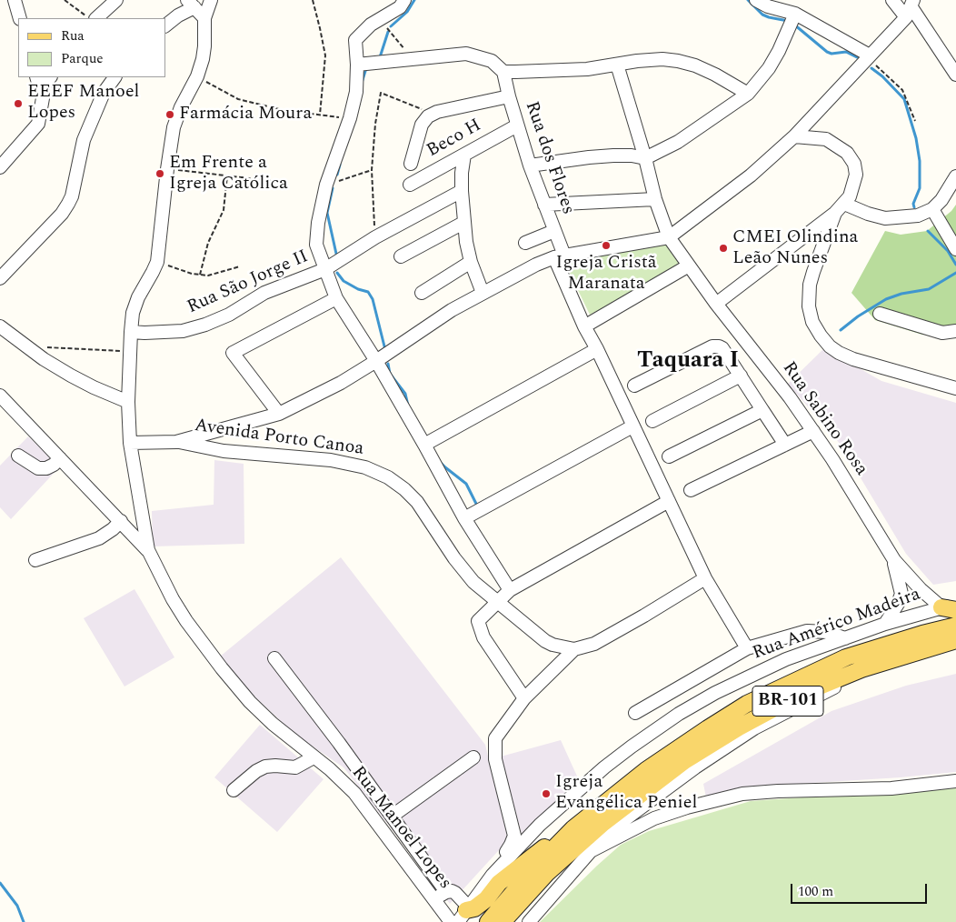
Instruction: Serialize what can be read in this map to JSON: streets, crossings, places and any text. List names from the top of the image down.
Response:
{
  "streets": {
    "main road": ["BR-101"],
    "street": [
      "Beco H",
      "Rua dos Flores",
      "Rua São Jorge II",
      "Rua Sabino Rosa",
      "Avenida Porto Canoa",
      "Rua Américo Madeira",
      "Rua Manoel Lopes"
    ]
  },
  "crossings": [
    ["Beco H", "Rua dos Flores"],
    ["Rua São Jorge II", "Rua Manoel Lopes"],
    ["Rua Sabino Rosa", "Rua Américo Madeira"]
  ],
  "districts": ["Taquara I"],
  "places": [
    "EEEF Manoel Lopes",
    "Farmácia Moura",
    "Em Frente a Igreja Católica",
    "Igreja Cristã Maranata",
    "CMEI Olindina Leão Nunes",
    "Igreja Evangélica Peniel"
  ],
  "legend": ["Rua", "Parque"],
  "scale_bar": "100 m"
}
